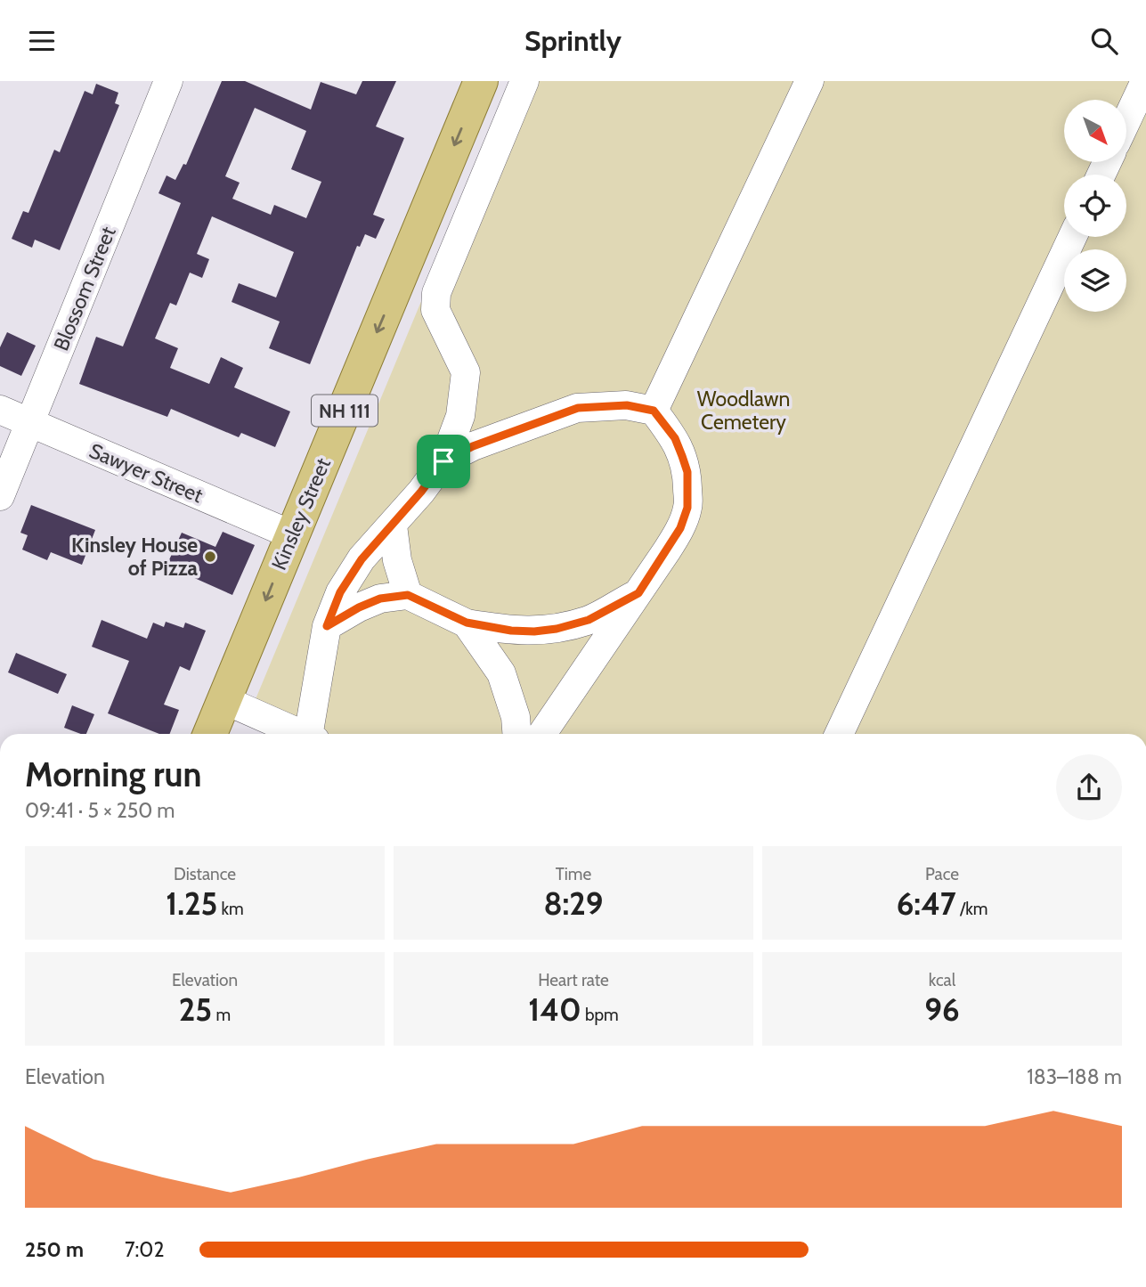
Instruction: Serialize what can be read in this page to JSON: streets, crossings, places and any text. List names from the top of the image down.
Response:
{
  "streets": {
    "main road": ["NH 111", "Kinsley Street"],
    "street": ["Blossom Street", "Sawyer Street"]
  },
  "crossings": [
    ["Blossom Street", "Sawyer Street"],
    ["Sawyer Street", "Kinsley Street"]
  ],
  "one_way": ["Kinsley Street"],
  "parks": ["Woodlawn Cemetery"],
  "places": ["Kinsley House of Pizza"],
  "north": "bottom right",
  "page": {
    "header": "Sprintly",
    "heading": ["Morning run", "09:41 · 5 × 250 m"],
    "stats": [
      ["Distance", "1.25 km"],
      ["Time", "8:29"],
      ["Pace", "6:47 /km"],
      ["Elevation", "25 m"],
      ["Heart rate", "140 bpm"],
      ["kcal", "96"]
    ],
    "chart": ["Elevation", "183–188 m"],
    "list": [
      {
        "name": "250 m",
        "note": "7:02"
      }
    ]
  }
}
